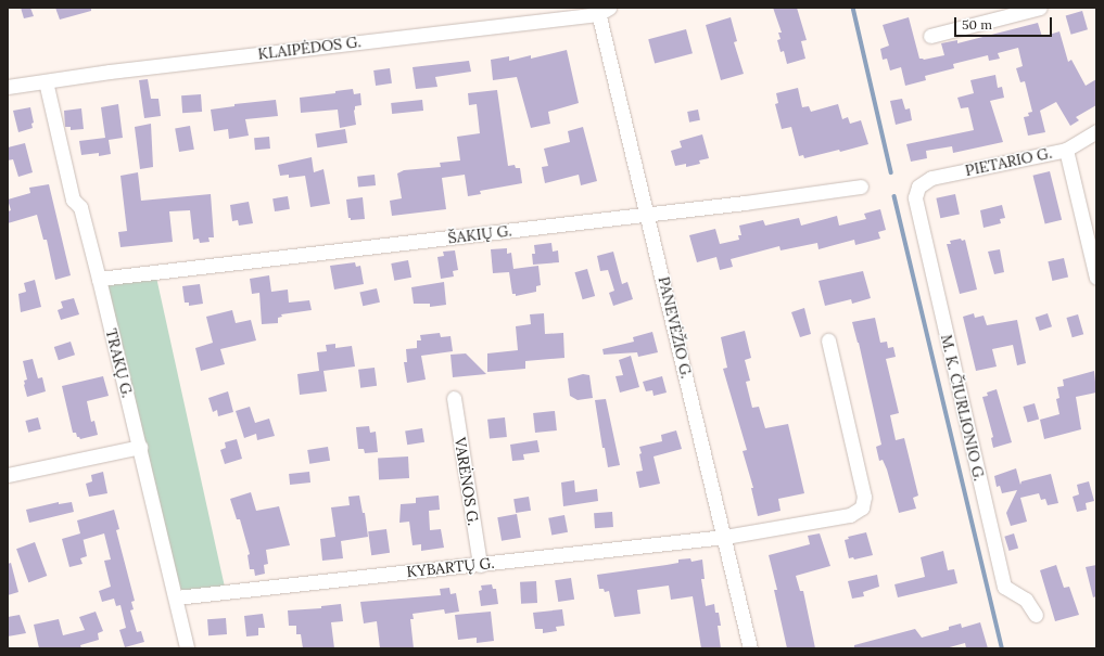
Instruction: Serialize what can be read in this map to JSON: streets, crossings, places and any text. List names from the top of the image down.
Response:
{
  "streets": {
    "street": [
      "KLAIPĖDOS G.",
      "PIETARIO G.",
      "ŠAKIŲ G.",
      "PANEVĖŽIO G.",
      "TRAKŲ G.",
      "M. K. ČIURLIONIO G.",
      "VARĖNOS G.",
      "KYBARTŲ G."
    ]
  },
  "crossings": [
    ["KLAIPĖDOS G.", "PANEVĖŽIO G."],
    ["KLAIPĖDOS G.", "TRAKŲ G."],
    ["PIETARIO G.", "M. K. ČIURLIONIO G."],
    ["ŠAKIŲ G.", "PANEVĖŽIO G."],
    ["ŠAKIŲ G.", "TRAKŲ G."],
    ["PANEVĖŽIO G.", "KYBARTŲ G."],
    ["TRAKŲ G.", "KYBARTŲ G."],
    ["VARĖNOS G.", "KYBARTŲ G."]
  ],
  "scale_bar": "50 m"
}
